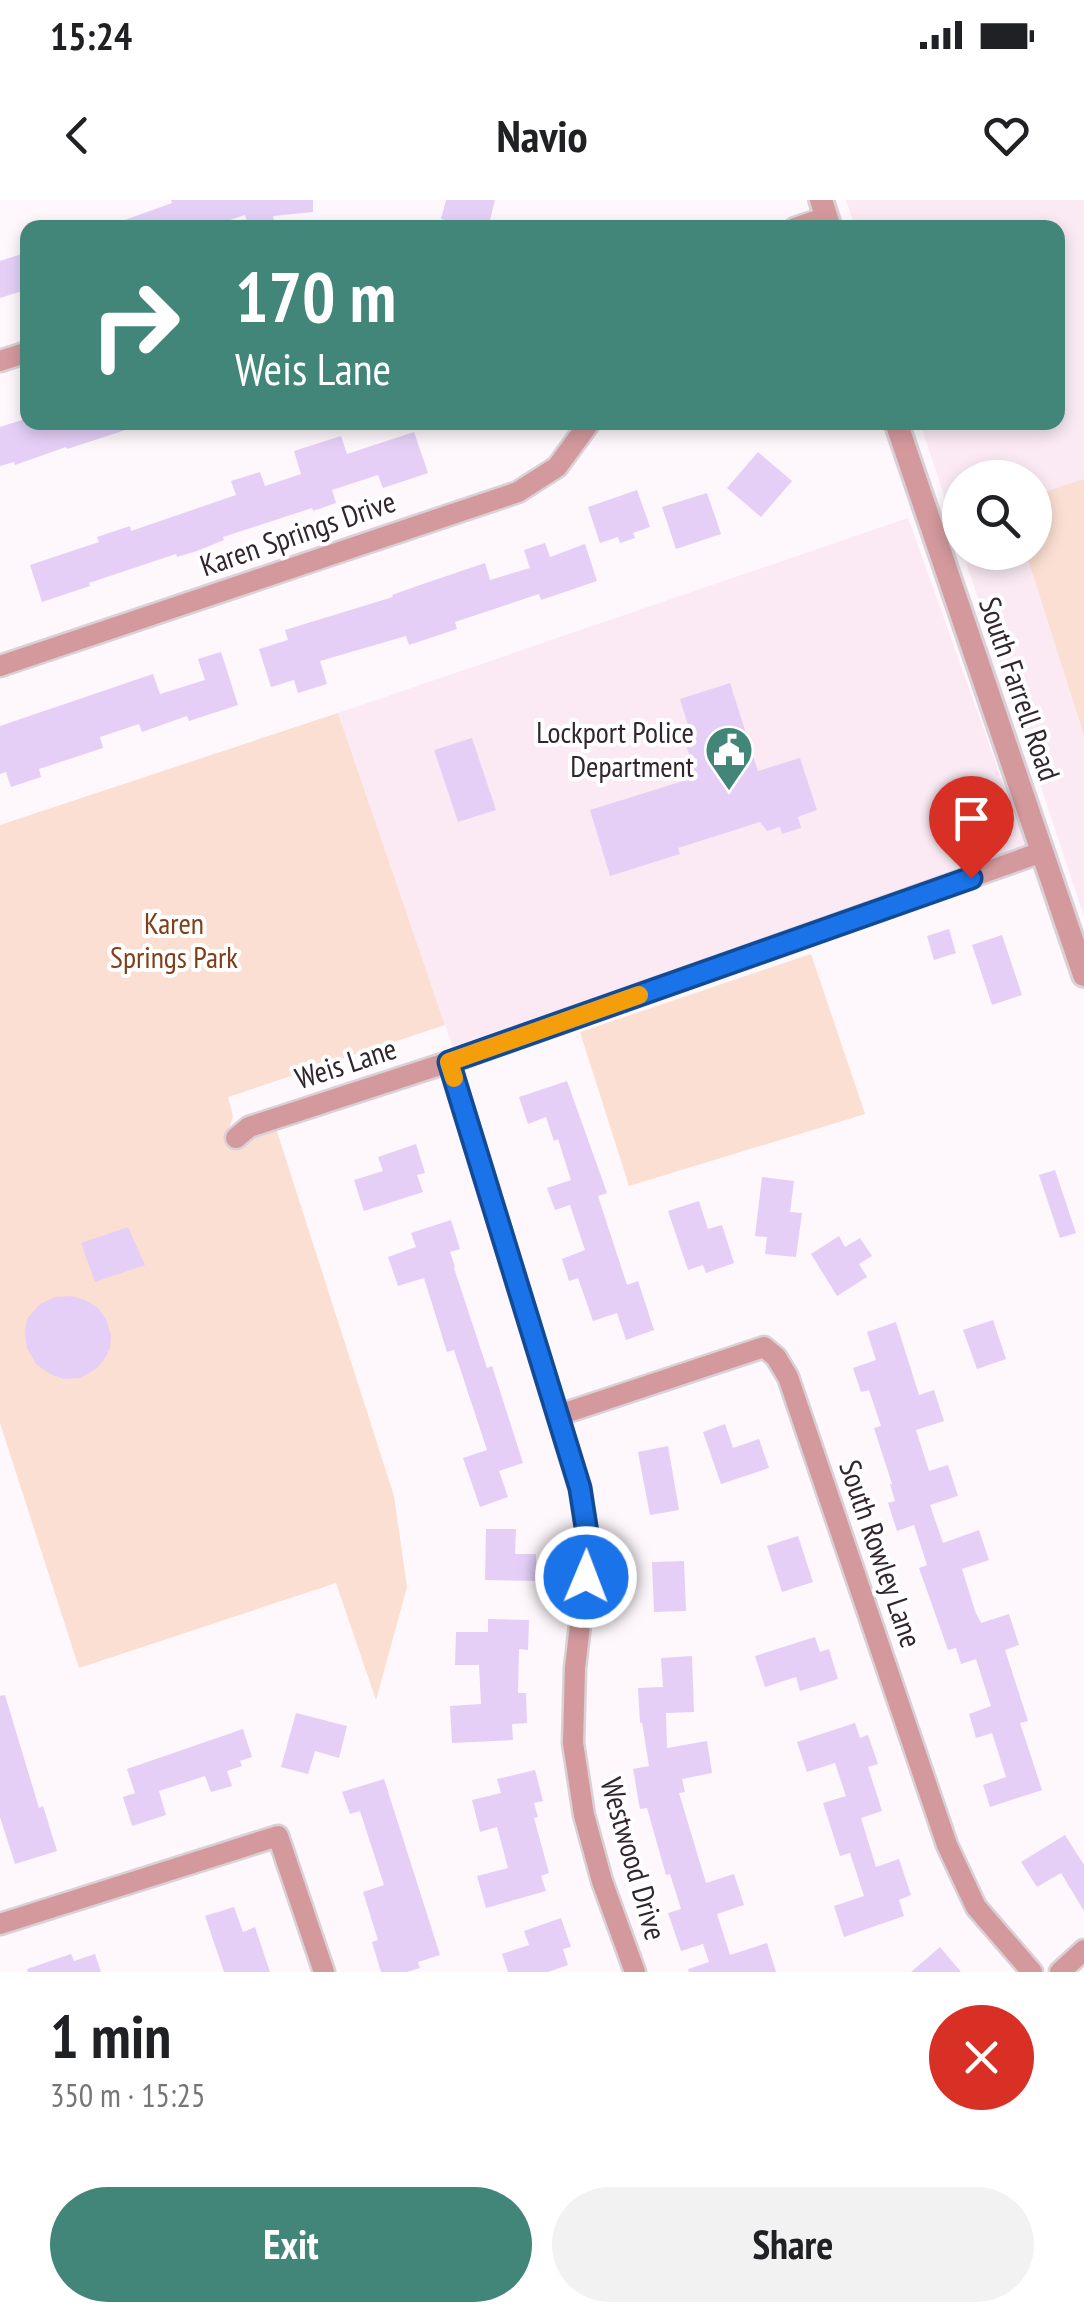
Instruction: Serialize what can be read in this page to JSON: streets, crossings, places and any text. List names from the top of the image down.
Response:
{
  "streets": {
    "street": [
      "Karen Springs Drive",
      "South Farrell Road",
      "Weis Lane",
      "South Rowley Lane",
      "Westwood Drive"
    ]
  },
  "crossings": [
    ["South Farrell Road", "Weis Lane"],
    ["Weis Lane", "Westwood Drive"],
    ["South Rowley Lane", "Westwood Drive"]
  ],
  "parks": ["Karen Springs Park"],
  "places": {
    "public building": ["Lockport Police Department"]
  },
  "page": {
    "status": "15:24",
    "header": "Navio",
    "turn": ["170 m", "Weis Lane"],
    "heading": ["1 min", "350 m · 15:25"],
    "buttons": ["Exit", "Share"]
  }
}
